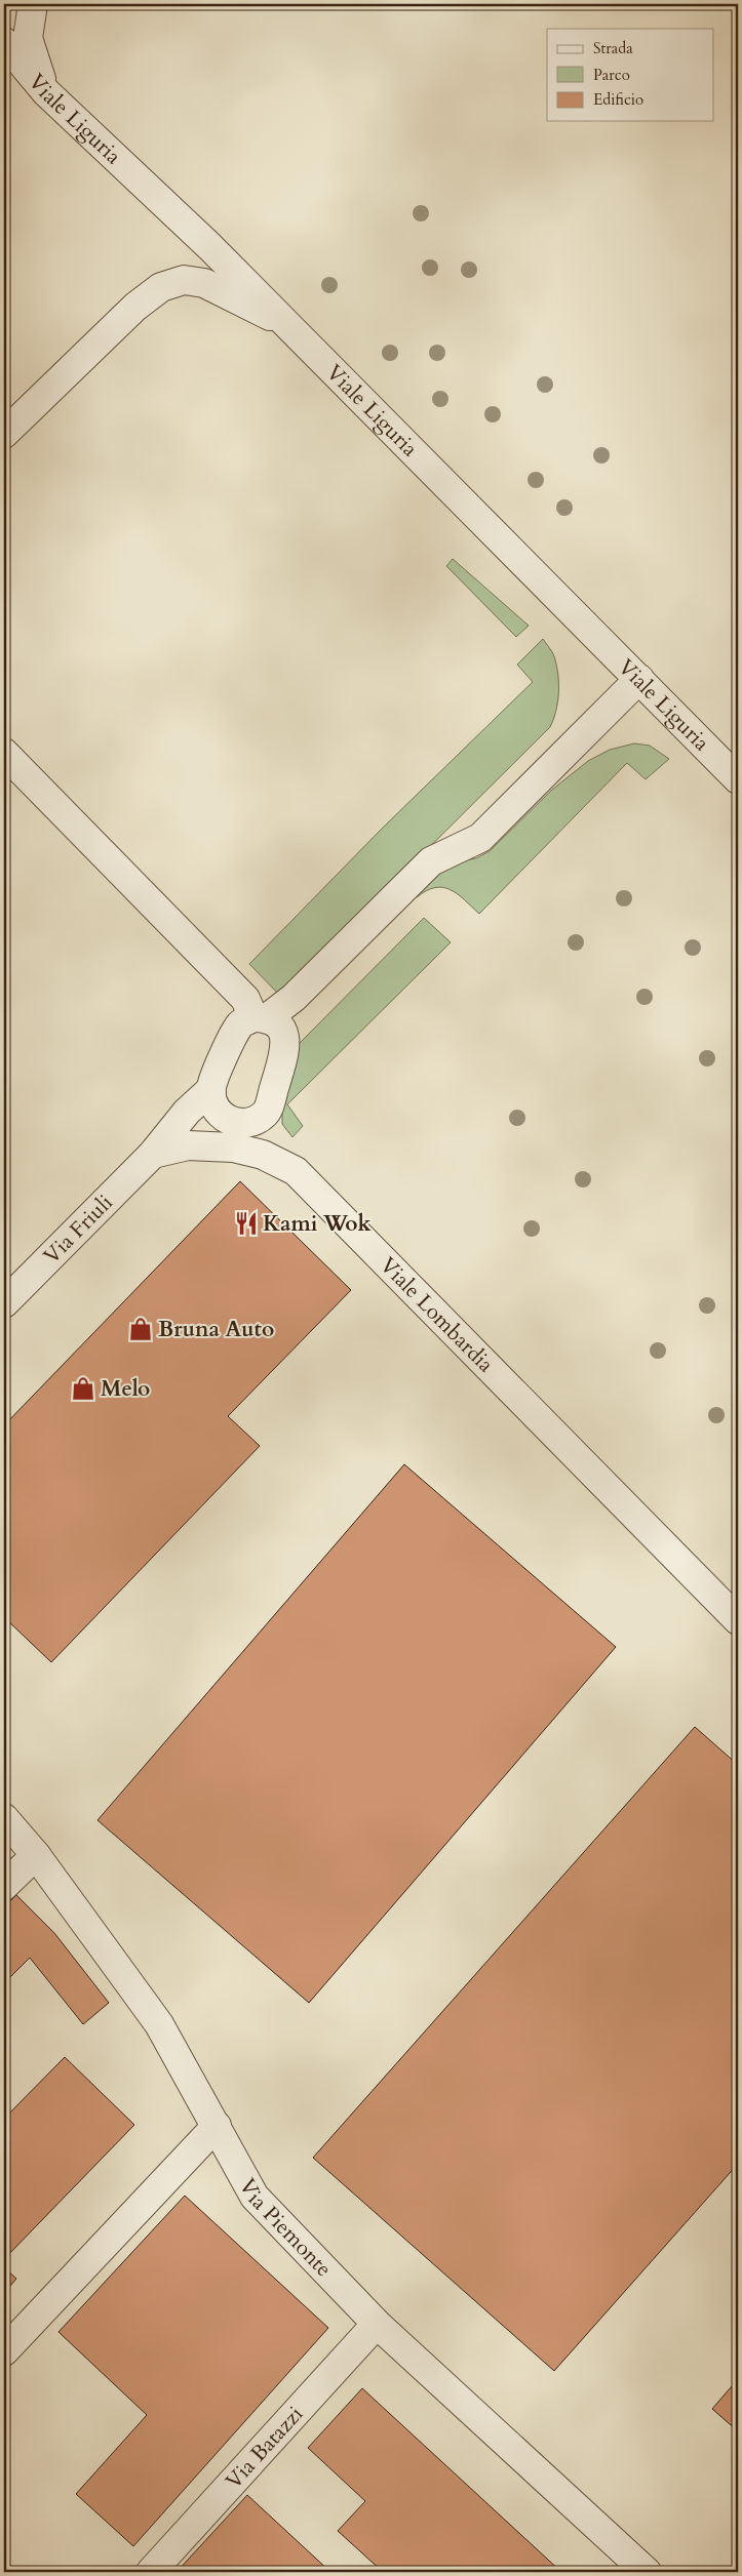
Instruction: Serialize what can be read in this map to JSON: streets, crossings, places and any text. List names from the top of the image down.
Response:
{
  "streets": {
    "street": [
      "Viale Liguria",
      "Via Friuli",
      "Viale Lombardia",
      "Via Piemonte",
      "Via Batazzi"
    ]
  },
  "crossings": [
    ["Via Friuli", "Viale Lombardia"],
    ["Via Piemonte", "Via Batazzi"]
  ],
  "places": {
    "restaurant": ["Kami Wok"],
    "shop": ["Bruna Auto", "Melo"]
  },
  "legend": ["Strada", "Parco", "Edificio"]
}
